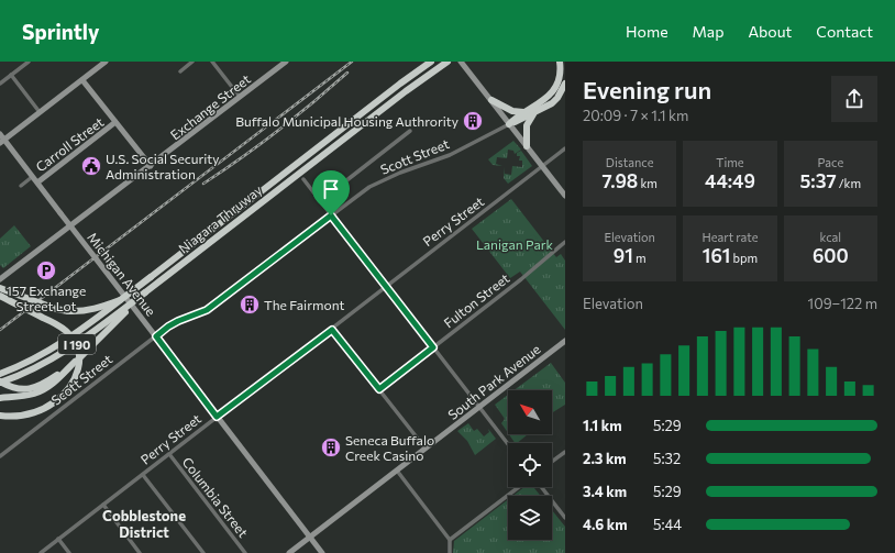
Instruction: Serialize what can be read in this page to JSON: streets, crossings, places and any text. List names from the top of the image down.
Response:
{
  "streets": {
    "highway": ["Niagara Thruway", "I 190"],
    "street": [
      "Exchange Street",
      "Carroll Street",
      "Scott Street",
      "Perry Street",
      "Michigan Avenue",
      "Fulton Street",
      "South Park Avenue",
      "Columbia Street"
    ]
  },
  "crossings": [
    ["Carroll Street", "Michigan Avenue"],
    ["Scott Street", "Michigan Avenue"],
    ["Perry Street", "Michigan Avenue"],
    ["Perry Street", "Columbia Street"],
    ["Michigan Avenue", "South Park Avenue"]
  ],
  "districts": ["Cobblestone District"],
  "parks": ["Lanigan Park"],
  "places": {
    "building": ["Buffalo Municipal Housing Authrority", "The Fairmont", "Seneca Buffalo Creek Casino"],
    "public building": ["U.S. Social Security Administration"],
    "parking": ["157 Exchange Street Lot"]
  },
  "north": "top left",
  "page": {
    "header": "Sprintly",
    "nav": [
      "Home",
      "Map",
      "About",
      "Contact"
    ],
    "heading": ["Evening run", "20:09 · 7 × 1.1 km"],
    "stats": [
      ["Distance", "7.98 km"],
      ["Time", "44:49"],
      ["Pace", "5:37 /km"],
      ["Elevation", "91 m"],
      ["Heart rate", "161 bpm"],
      ["kcal", "600"]
    ],
    "chart": ["Elevation", "109–122 m"],
    "list": [
      {
        "name": "1.1 km",
        "note": "5:29"
      },
      {
        "name": "2.3 km",
        "note": "5:32"
      },
      {
        "name": "3.4 km",
        "note": "5:29"
      },
      {
        "name": "4.6 km",
        "note": "5:44"
      }
    ]
  }
}
